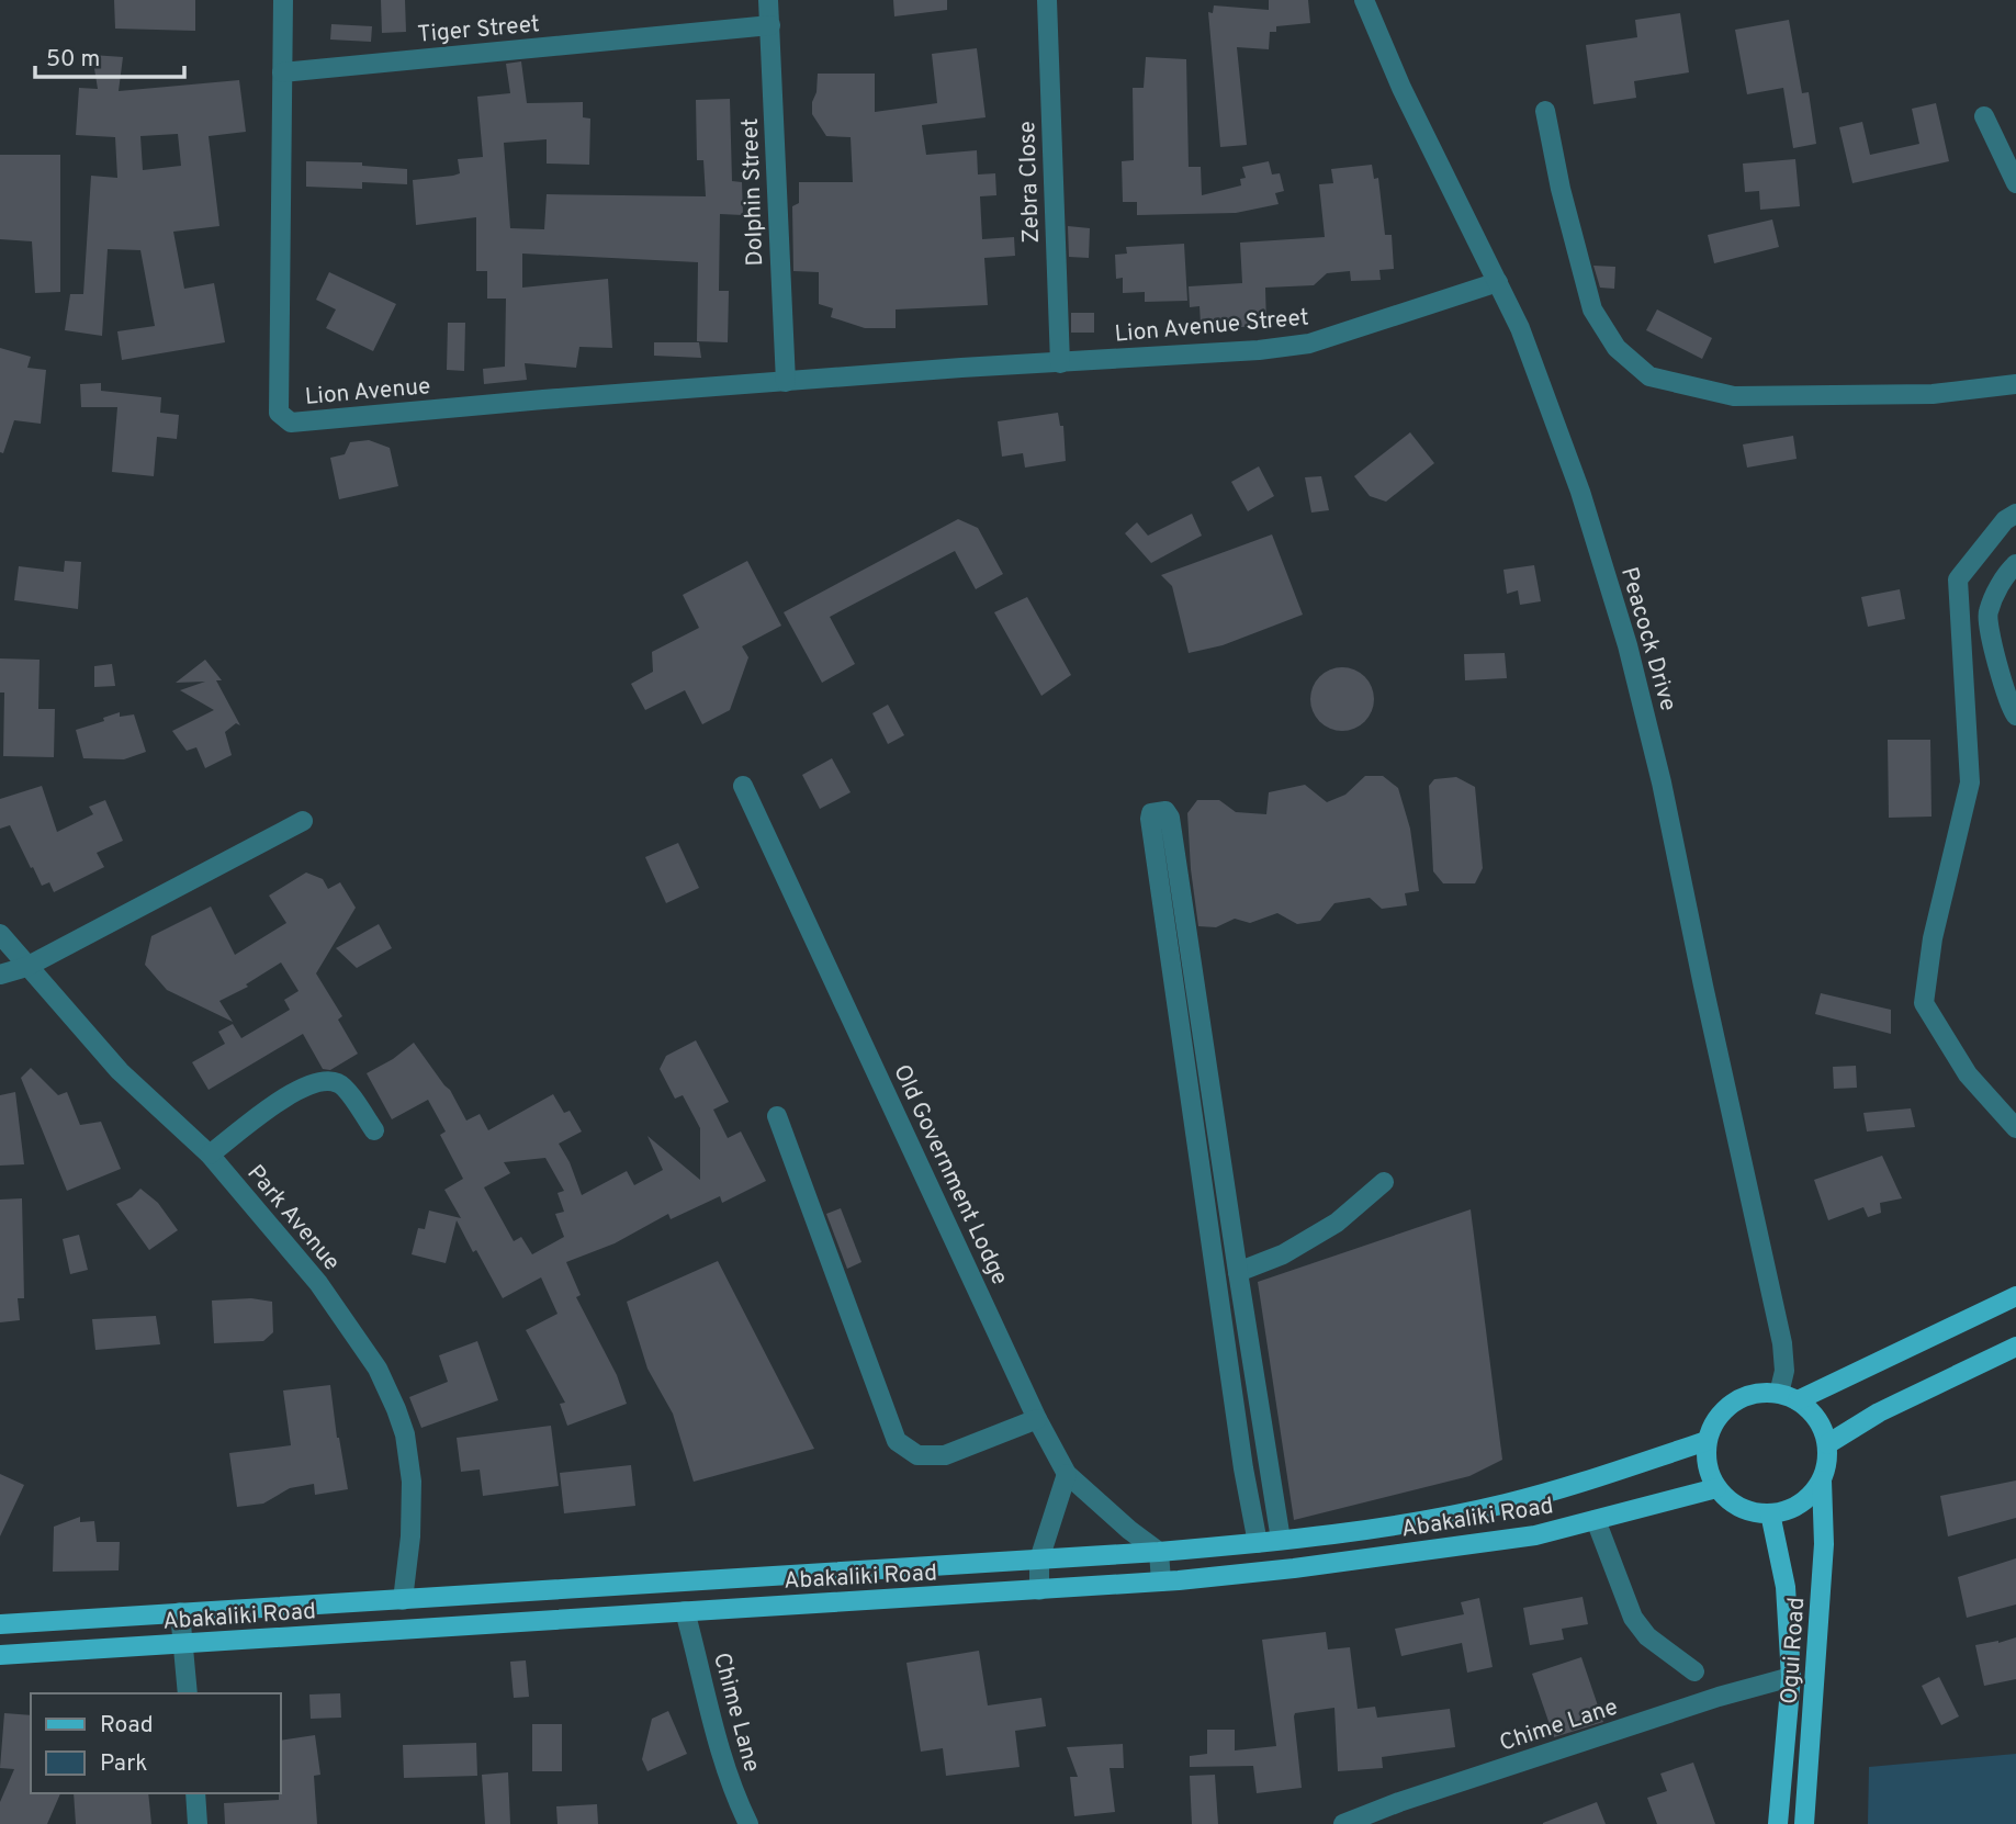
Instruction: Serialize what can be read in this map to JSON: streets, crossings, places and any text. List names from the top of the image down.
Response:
{
  "streets": {
    "main road": ["Abakaliki Road", "Ogui Road"],
    "street": [
      "Tiger Street",
      "Zebra Close",
      "Dolphin Street",
      "Lion Avenue Street",
      "Lion Avenue",
      "Peacock Drive",
      "Old Government Lodge",
      "Park Avenue",
      "Chime Lane"
    ]
  },
  "crossings": [
    ["Tiger Street", "Dolphin Street"],
    ["Tiger Street", "Lion Avenue"],
    ["Zebra Close", "Lion Avenue Street"],
    ["Dolphin Street", "Lion Avenue Street"],
    ["Dolphin Street", "Lion Avenue"],
    ["Lion Avenue Street", "Lion Avenue"],
    ["Lion Avenue Street", "Peacock Drive"],
    ["Peacock Drive", "Abakaliki Road"],
    ["Peacock Drive", "Ogui Road"],
    ["Old Government Lodge", "Abakaliki Road"],
    ["Park Avenue", "Abakaliki Road"],
    ["Abakaliki Road", "Ogui Road"],
    ["Abakaliki Road", "Chime Lane"],
    ["Ogui Road", "Chime Lane"]
  ],
  "legend": ["Road", "Park"],
  "scale_bar": "50 m"
}
